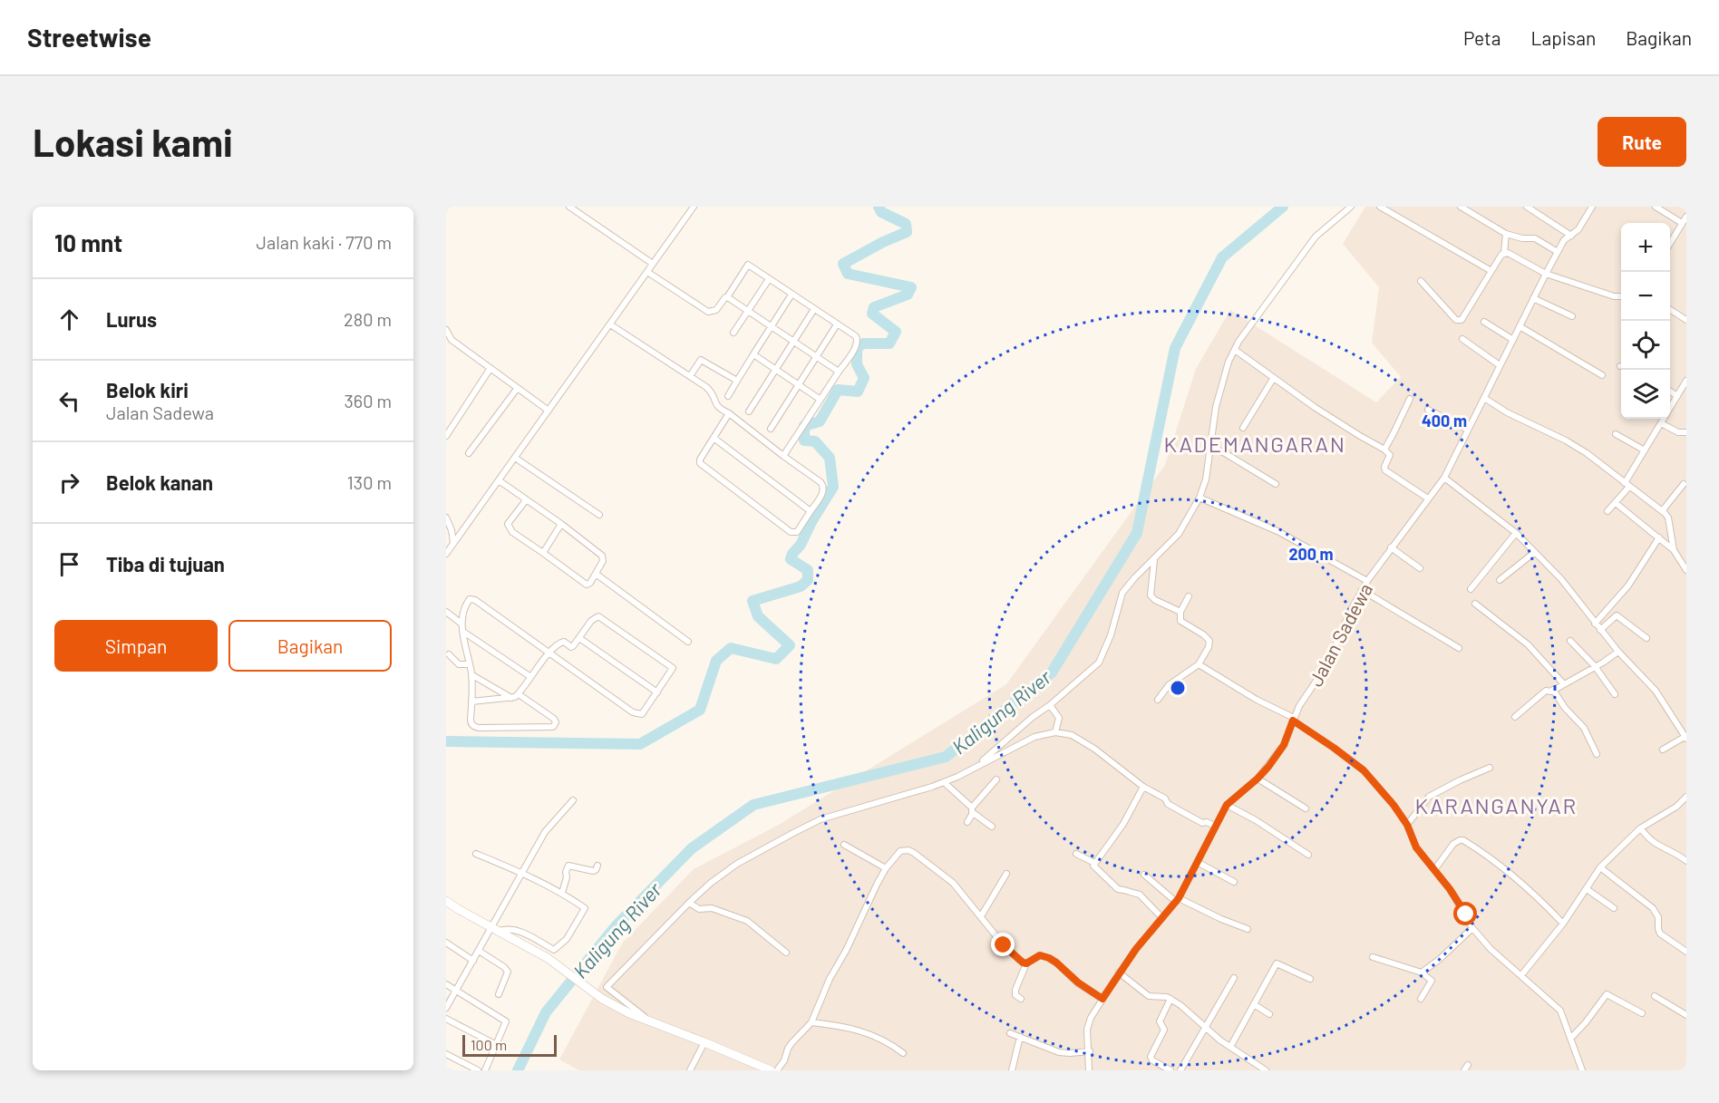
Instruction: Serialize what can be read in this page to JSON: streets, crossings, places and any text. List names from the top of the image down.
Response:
{
  "streets": {
    "street": ["Jalan Sadewa"]
  },
  "districts": ["KADEMANGARAN", "KARANGANYAR"],
  "water": ["Kaligung River"],
  "scale_bar": "100 m",
  "page": {
    "header": "Streetwise",
    "nav": ["Peta", "Lapisan", "Bagikan"],
    "buttons": [
      "Rute",
      ["Simpan", "Bagikan"]
    ],
    "title": "Lokasi kami",
    "heading": ["10 mnt", "Jalan kaki · 770 m"],
    "map_buttons": ["+", "−"],
    "list": [
      ["Lurus", "280 m"],
      ["Belok kiri", "Jalan Sadewa", "360 m"],
      ["Belok kanan", "130 m"],
      "Tiba di tujuan"
    ],
    "scale": "100 m"
  },
  "rings": ["400 m", "200 m"]
}
